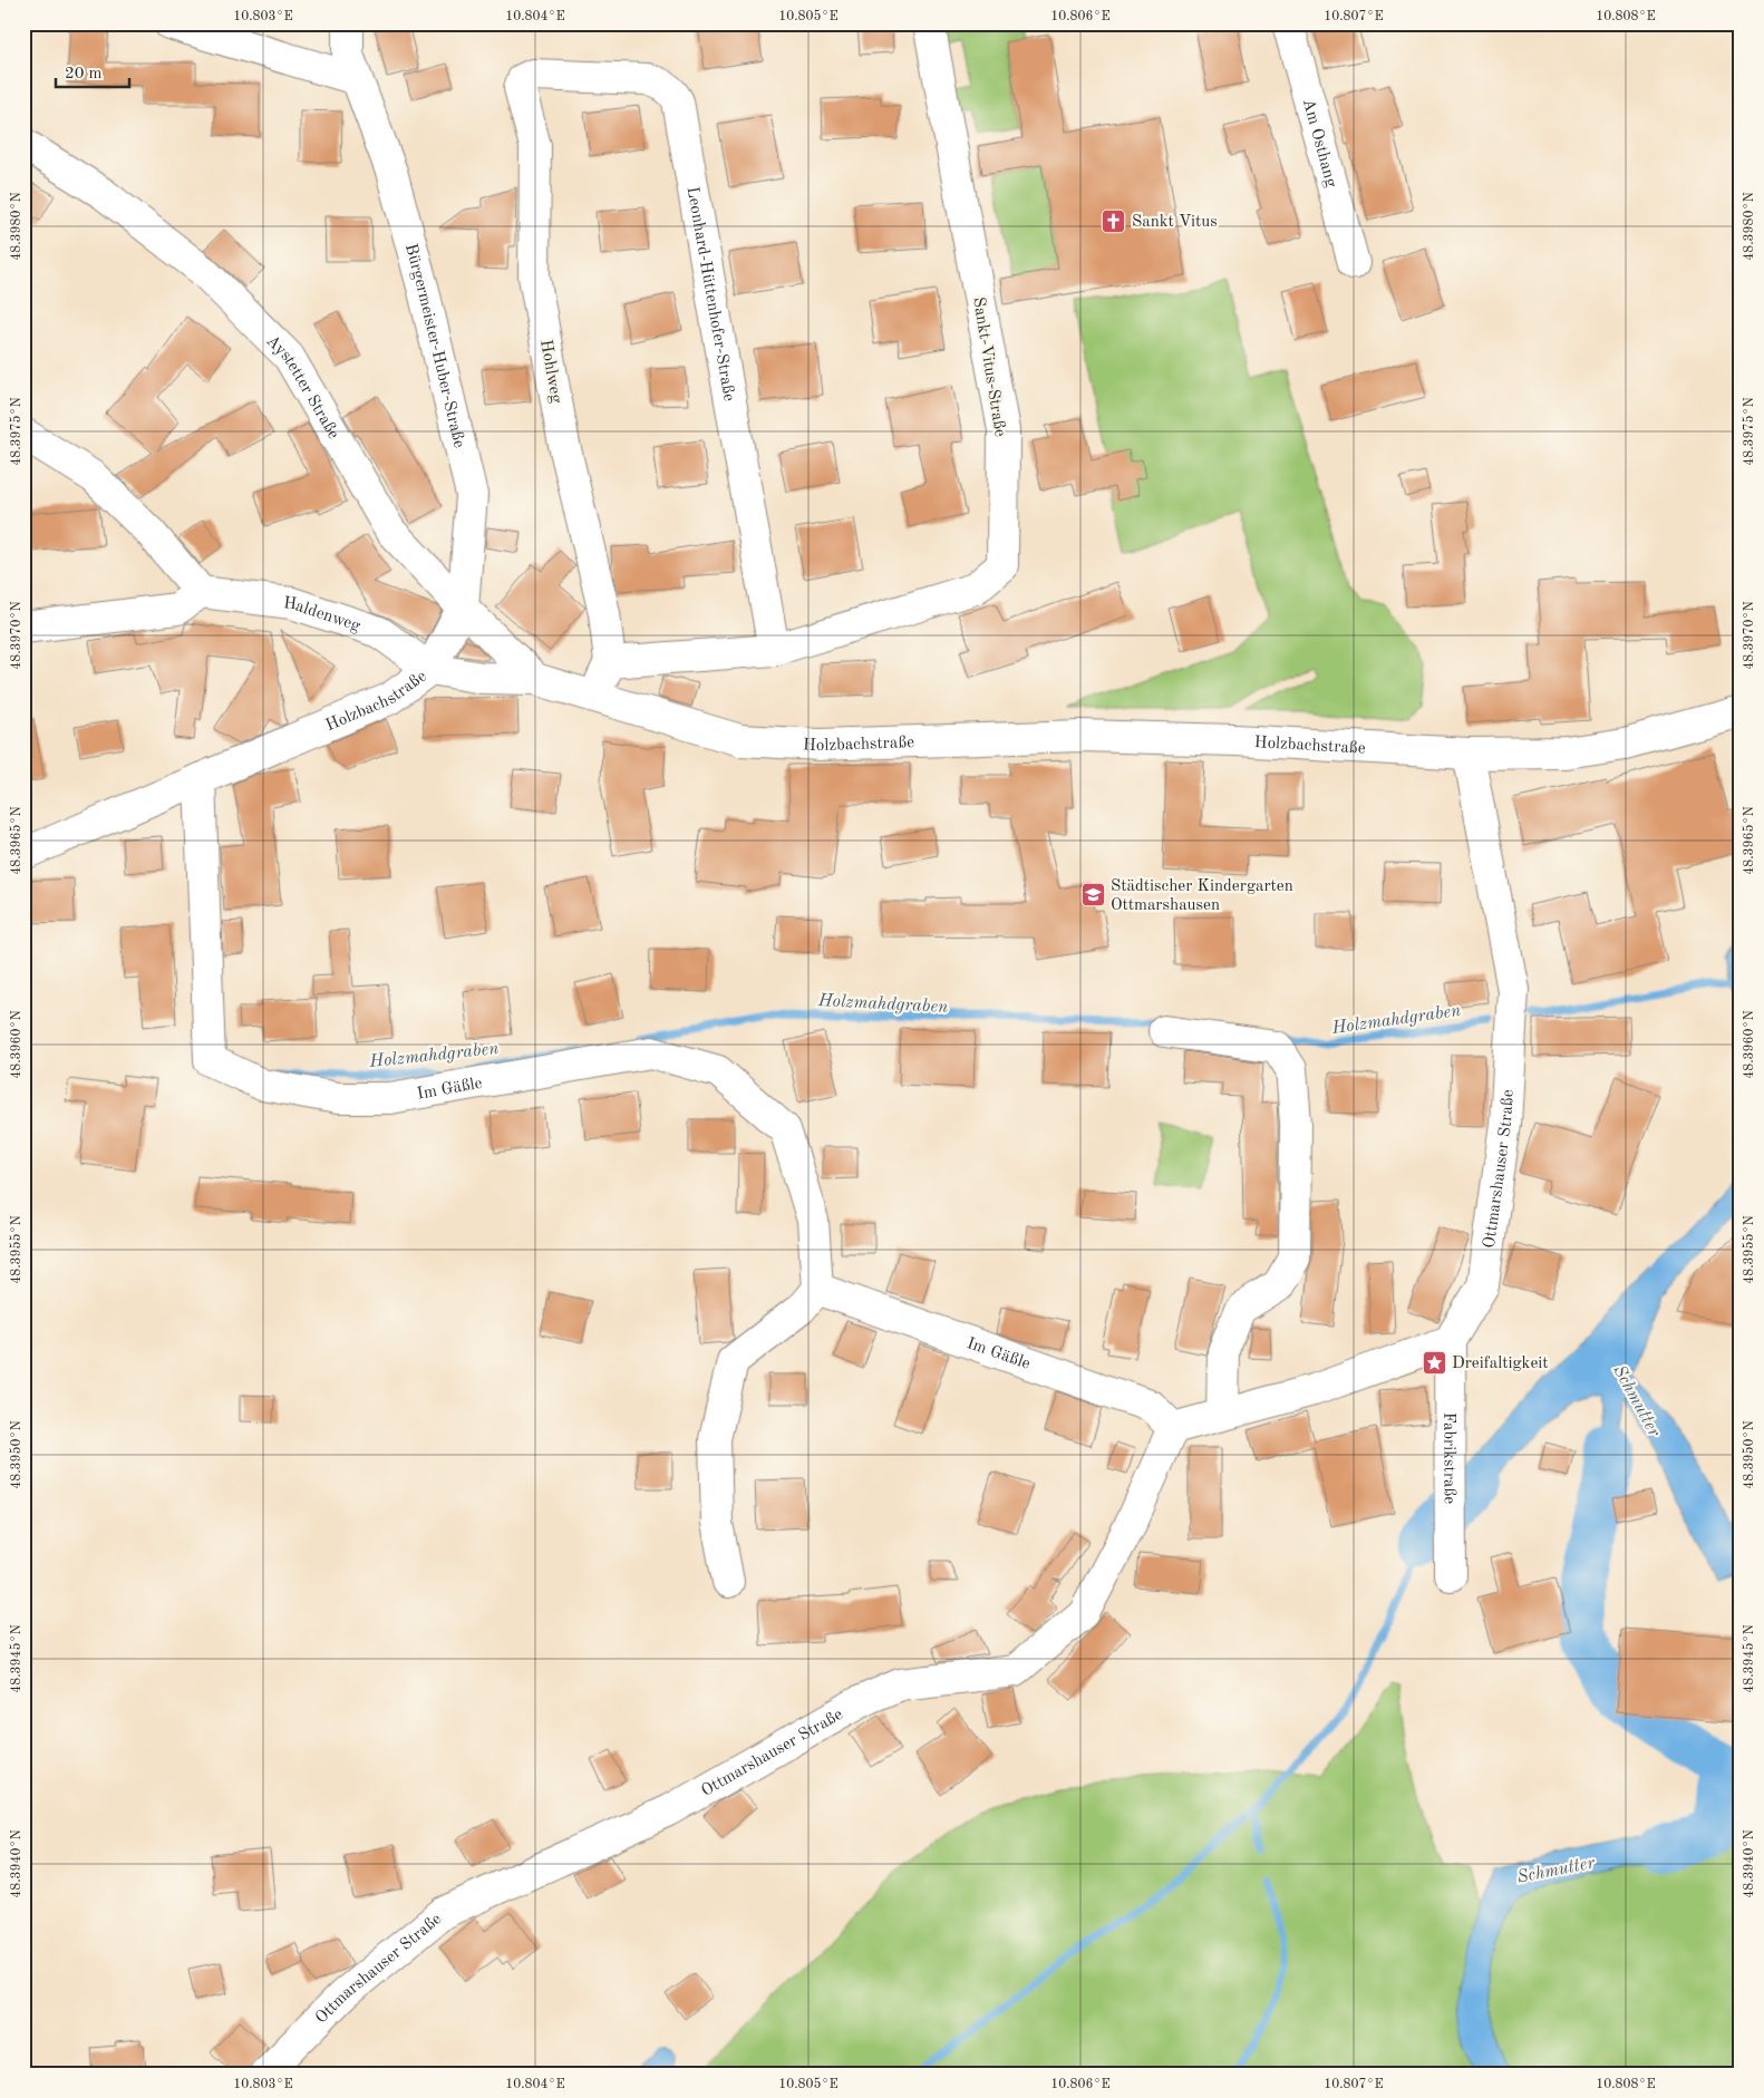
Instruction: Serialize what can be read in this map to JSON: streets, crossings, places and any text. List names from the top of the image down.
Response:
{
  "streets": {
    "street": [
      "Am Osthang",
      "Leonhard-Hüttenhofer-Straße",
      "Bürgermeister-Huber-Straße",
      "Sankt-Vitus-Straße",
      "Hohlweg",
      "Aystetter Straße",
      "Haldenweg",
      "Holzbachstraße",
      "Im Gäßle",
      "Ottmarshauser Straße",
      "Fabrikstraße"
    ]
  },
  "crossings": [
    ["Leonhard-Hüttenhofer-Straße", "Sankt-Vitus-Straße"],
    ["Leonhard-Hüttenhofer-Straße", "Hohlweg"],
    ["Bürgermeister-Huber-Straße", "Aystetter Straße"],
    ["Bürgermeister-Huber-Straße", "Haldenweg"],
    ["Bürgermeister-Huber-Straße", "Holzbachstraße"],
    ["Sankt-Vitus-Straße", "Hohlweg"],
    ["Aystetter Straße", "Holzbachstraße"],
    ["Haldenweg", "Holzbachstraße"],
    ["Holzbachstraße", "Im Gäßle"],
    ["Holzbachstraße", "Ottmarshauser Straße"],
    ["Im Gäßle", "Ottmarshauser Straße"],
    ["Ottmarshauser Straße", "Fabrikstraße"]
  ],
  "water": ["Holzmahdgraben", "Schmutter"],
  "places": {
    "church": ["Sankt Vitus"],
    "school or university": ["Städtischer Kindergarten Ottmarshausen"],
    "place": ["Dreifaltigkeit"]
  },
  "scale_bar": "20 m",
  "coordinates": [
    "10.803°E",
    "10.804°E",
    "10.805°E",
    "10.806°E",
    "10.807°E",
    "10.808°E",
    "48.3980°N",
    "48.3975°N",
    "48.3970°N",
    "48.3965°N",
    "48.3960°N",
    "48.3955°N",
    "48.3950°N",
    "48.3945°N",
    "48.3940°N"
  ]
}
